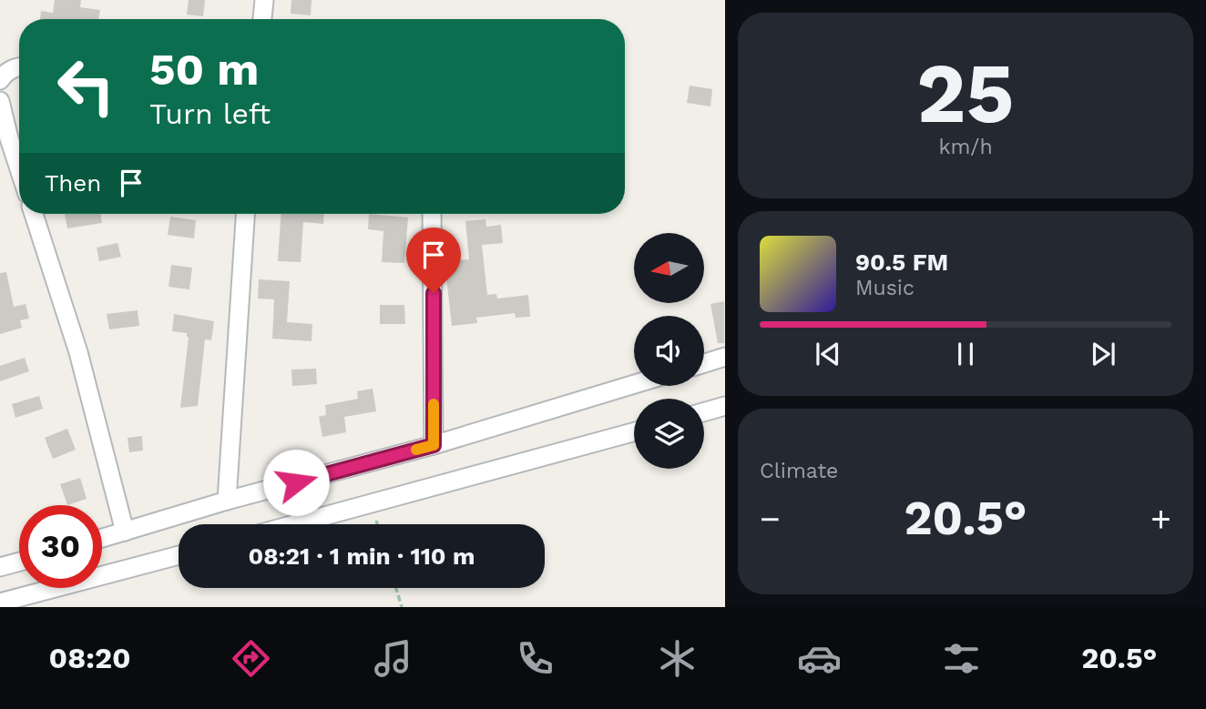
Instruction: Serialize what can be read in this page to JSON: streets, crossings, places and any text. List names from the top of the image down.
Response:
{
  "north": "left",
  "page": {
    "tile": [
      ["25", "km/h"],
      "Climate"
    ],
    "turn": ["50 m", "Turn left"],
    "then": "Then",
    "song": ["90.5 FM", "Music"],
    "heat": ["−", "20.5°", "+"],
    "limit": "30",
    "trip": "08:21 · 1 min · 110 m",
    "tabs": ["08:20", "20.5°"]
  }
}
